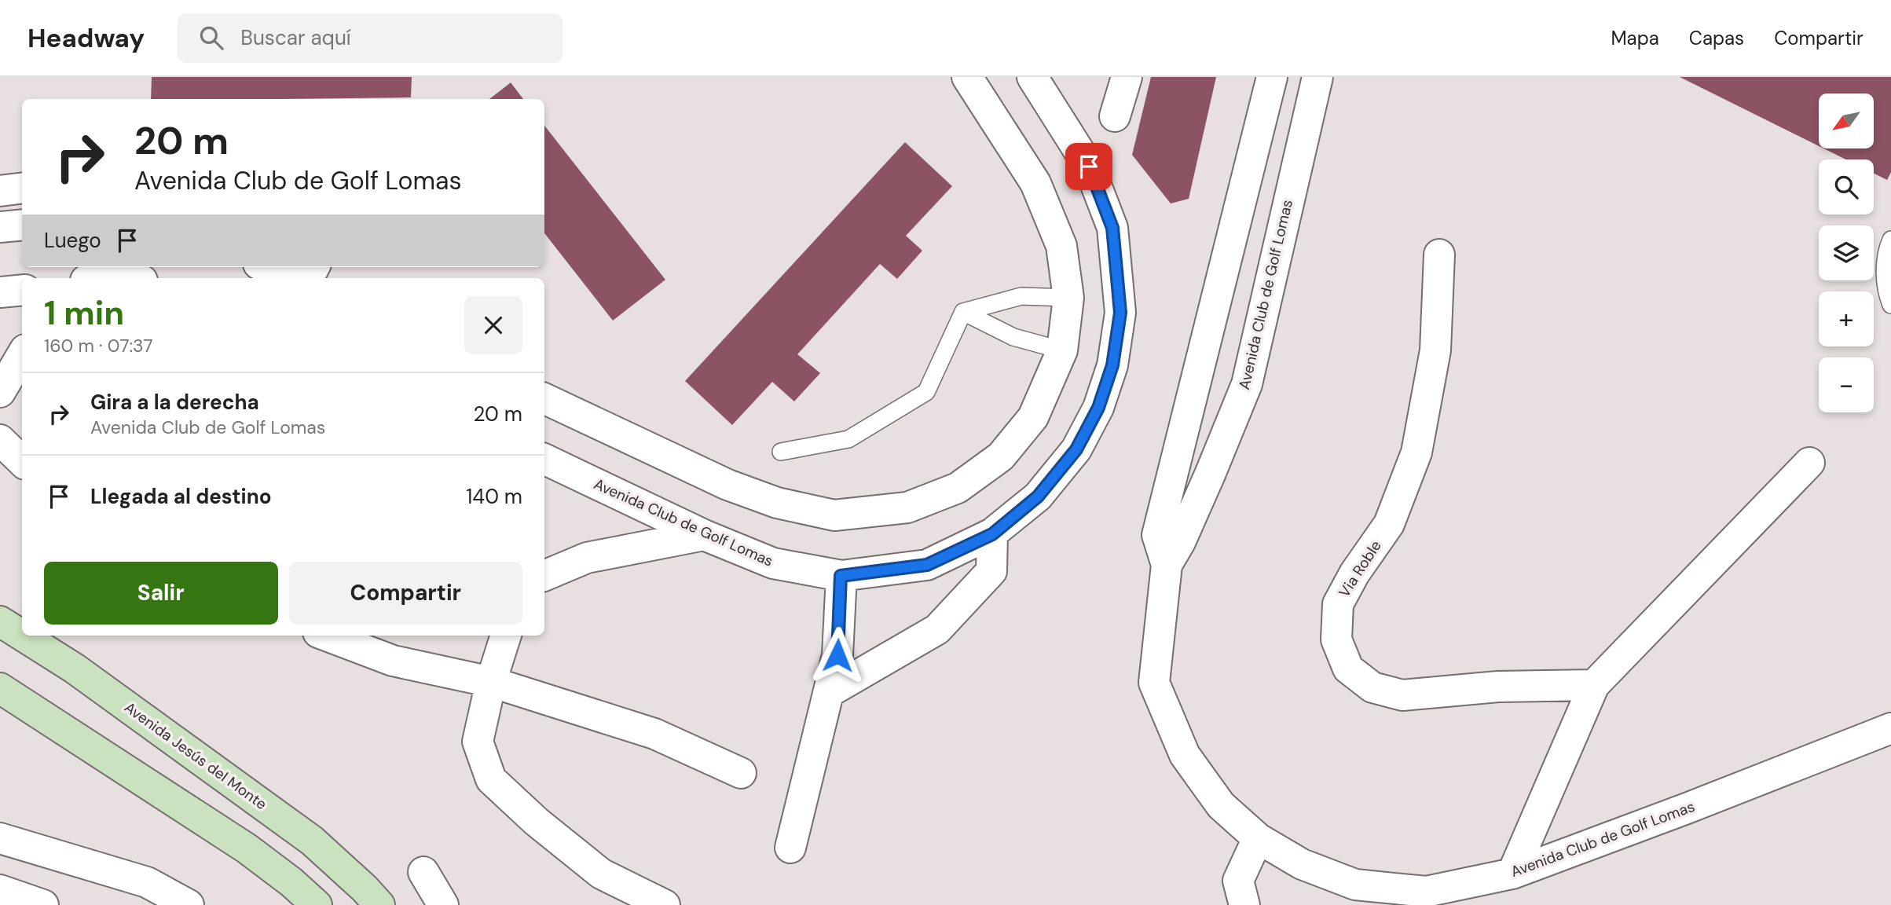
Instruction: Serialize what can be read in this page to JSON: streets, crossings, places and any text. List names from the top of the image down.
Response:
{
  "streets": {
    "main road": ["Avenida Jesús del Monte"],
    "street": ["Avenida Club de Golf Lomas", "Via Roble"]
  },
  "north": "bottom left",
  "page": {
    "header": "Headway",
    "search": "Buscar aquí",
    "nav": ["Mapa", "Capas", "Compartir"],
    "map_buttons": ["+", "−"],
    "turn": ["20 m", "Avenida Club de Golf Lomas"],
    "then": "Luego",
    "heading": ["1 min", "160 m · 07:37"],
    "list": [
      {
        "name": "Gira a la derecha",
        "note": "Avenida Club de Golf Lomas",
        "value": "20 m"
      },
      {
        "name": "Llegada al destino",
        "value": "140 m"
      }
    ],
    "buttons": ["Salir", "Compartir"]
  }
}
